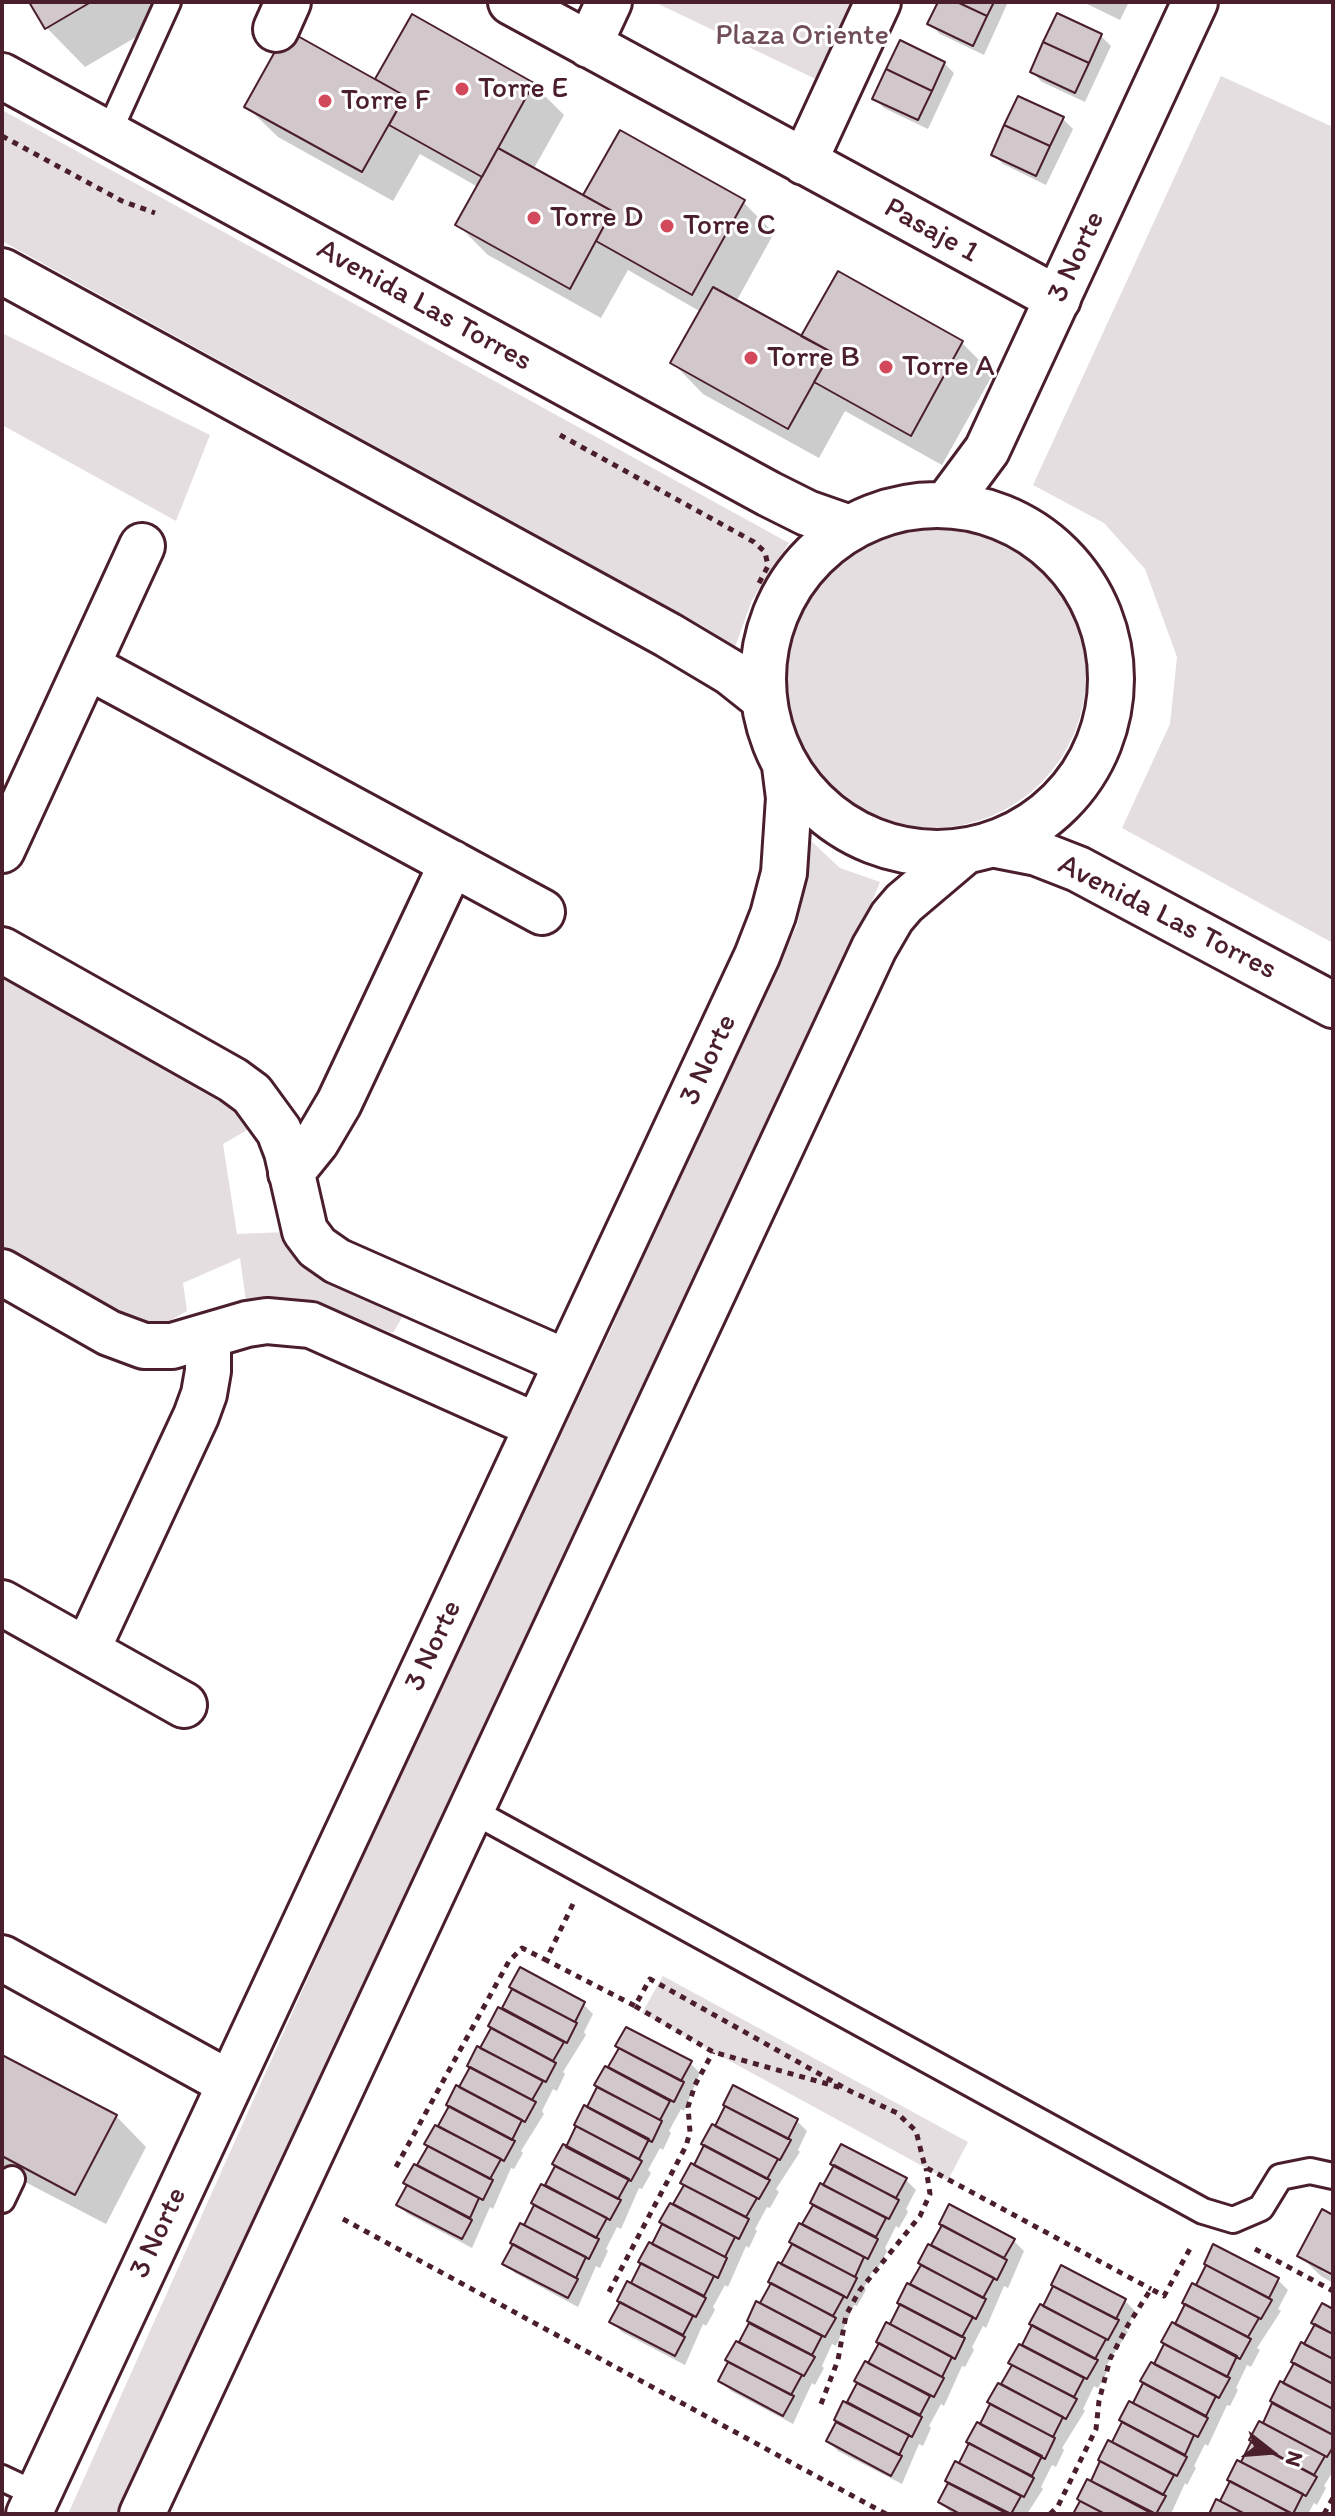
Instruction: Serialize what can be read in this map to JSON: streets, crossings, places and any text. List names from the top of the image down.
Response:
{
  "streets": {
    "street": ["Pasaje 1", "3 Norte", "Avenida Las Torres"]
  },
  "crossings": [
    ["Pasaje 1", "3 Norte"],
    ["3 Norte", "Avenida Las Torres"]
  ],
  "parks": ["Plaza Oriente"],
  "places": [
    "Torre E",
    "Torre F",
    "Torre D",
    "Torre C",
    "Torre B",
    "Torre A"
  ],
  "north": "right"
}
